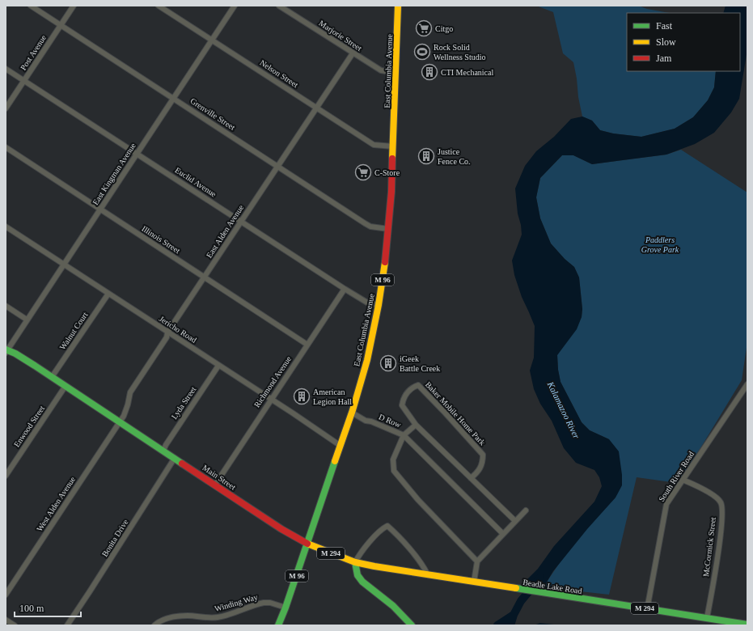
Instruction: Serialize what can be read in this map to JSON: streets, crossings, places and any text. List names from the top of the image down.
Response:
{
  "streets": {
    "main road": [
      "East Columbia Avenue",
      "M 96",
      "Main Street",
      "M 294",
      "Beadle Lake Road"
    ],
    "street": [
      "Marjorie Street",
      "Post Avenue",
      "Nelson Street",
      "Grenville Street",
      "East Kingman Avenue",
      "Euclid Avenue",
      "East Alden Avenue",
      "Illinois Street",
      "Jericho Road",
      "Walnut Court",
      "Richmond Avenue",
      "Lyda Street",
      "Baker Mobile Home Park",
      "D Row",
      "Enwood Street",
      "South River Road",
      "West Alden Avenue",
      "Bonita Drive",
      "McCormick Street",
      "Winding Way"
    ]
  },
  "crossings": [
    ["Marjorie Street", "East Columbia Avenue"],
    ["Marjorie Street", "East Alden Avenue"],
    ["Post Avenue", "Grenville Street"],
    ["Post Avenue", "Euclid Avenue"],
    ["East Columbia Avenue", "Nelson Street"],
    ["East Columbia Avenue", "Grenville Street"],
    ["East Columbia Avenue", "Euclid Avenue"],
    ["East Columbia Avenue", "Jericho Road"],
    ["East Columbia Avenue", "D Row"],
    ["East Columbia Avenue", "Main Street"],
    ["East Columbia Avenue", "Winding Way"],
    ["Nelson Street", "East Kingman Avenue"],
    ["Nelson Street", "East Alden Avenue"],
    ["Grenville Street", "East Kingman Avenue"],
    ["Grenville Street", "East Alden Avenue"],
    ["East Kingman Avenue", "Euclid Avenue"],
    ["East Kingman Avenue", "Illinois Street"],
    ["East Kingman Avenue", "Jericho Road"],
    ["East Kingman Avenue", "Main Street"],
    ["Euclid Avenue", "East Alden Avenue"],
    ["Euclid Avenue", "Richmond Avenue"],
    ["East Alden Avenue", "Illinois Street"],
    ["East Alden Avenue", "Jericho Road"],
    ["East Alden Avenue", "Main Street"],
    ["East Alden Avenue", "West Alden Avenue"],
    ["Illinois Street", "Richmond Avenue"],
    ["Jericho Road", "Walnut Court"],
    ["Jericho Road", "Richmond Avenue"],
    ["Jericho Road", "Lyda Street"],
    ["Walnut Court", "Main Street"],
    ["Richmond Avenue", "Main Street"],
    ["Lyda Street", "Main Street"],
    ["Enwood Street", "Main Street"],
    ["South River Road", "McCormick Street"],
    ["South River Road", "Beadle Lake Road"],
    ["Main Street", "West Alden Avenue"],
    ["Main Street", "Bonita Drive"],
    ["Main Street", "Beadle Lake Road"],
    ["McCormick Street", "Beadle Lake Road"]
  ],
  "water": ["Kalamazoo River"],
  "parks": ["Paddlers Grove Park"],
  "places": {
    "supermarket": ["Citgo", "C-Store"],
    "sports": ["Rock Solid Wellness Studio"],
    "building": [
      "CTI Mechanical",
      "Justice Fence Co.",
      "iGeek Battle Creek",
      "American Legion Hall"
    ]
  },
  "legend": ["Fast", "Slow", "Jam"],
  "scale_bar": "100 m"
}
